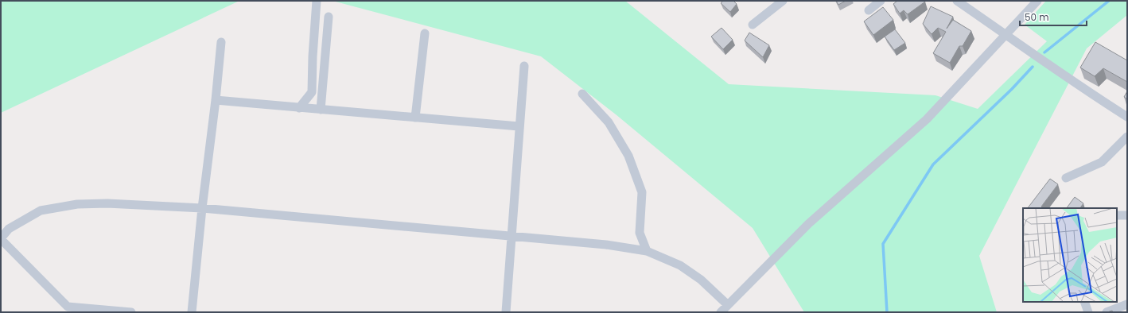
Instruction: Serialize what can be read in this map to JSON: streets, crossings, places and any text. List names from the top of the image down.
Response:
{
  "scale_bar": "50 m"
}
